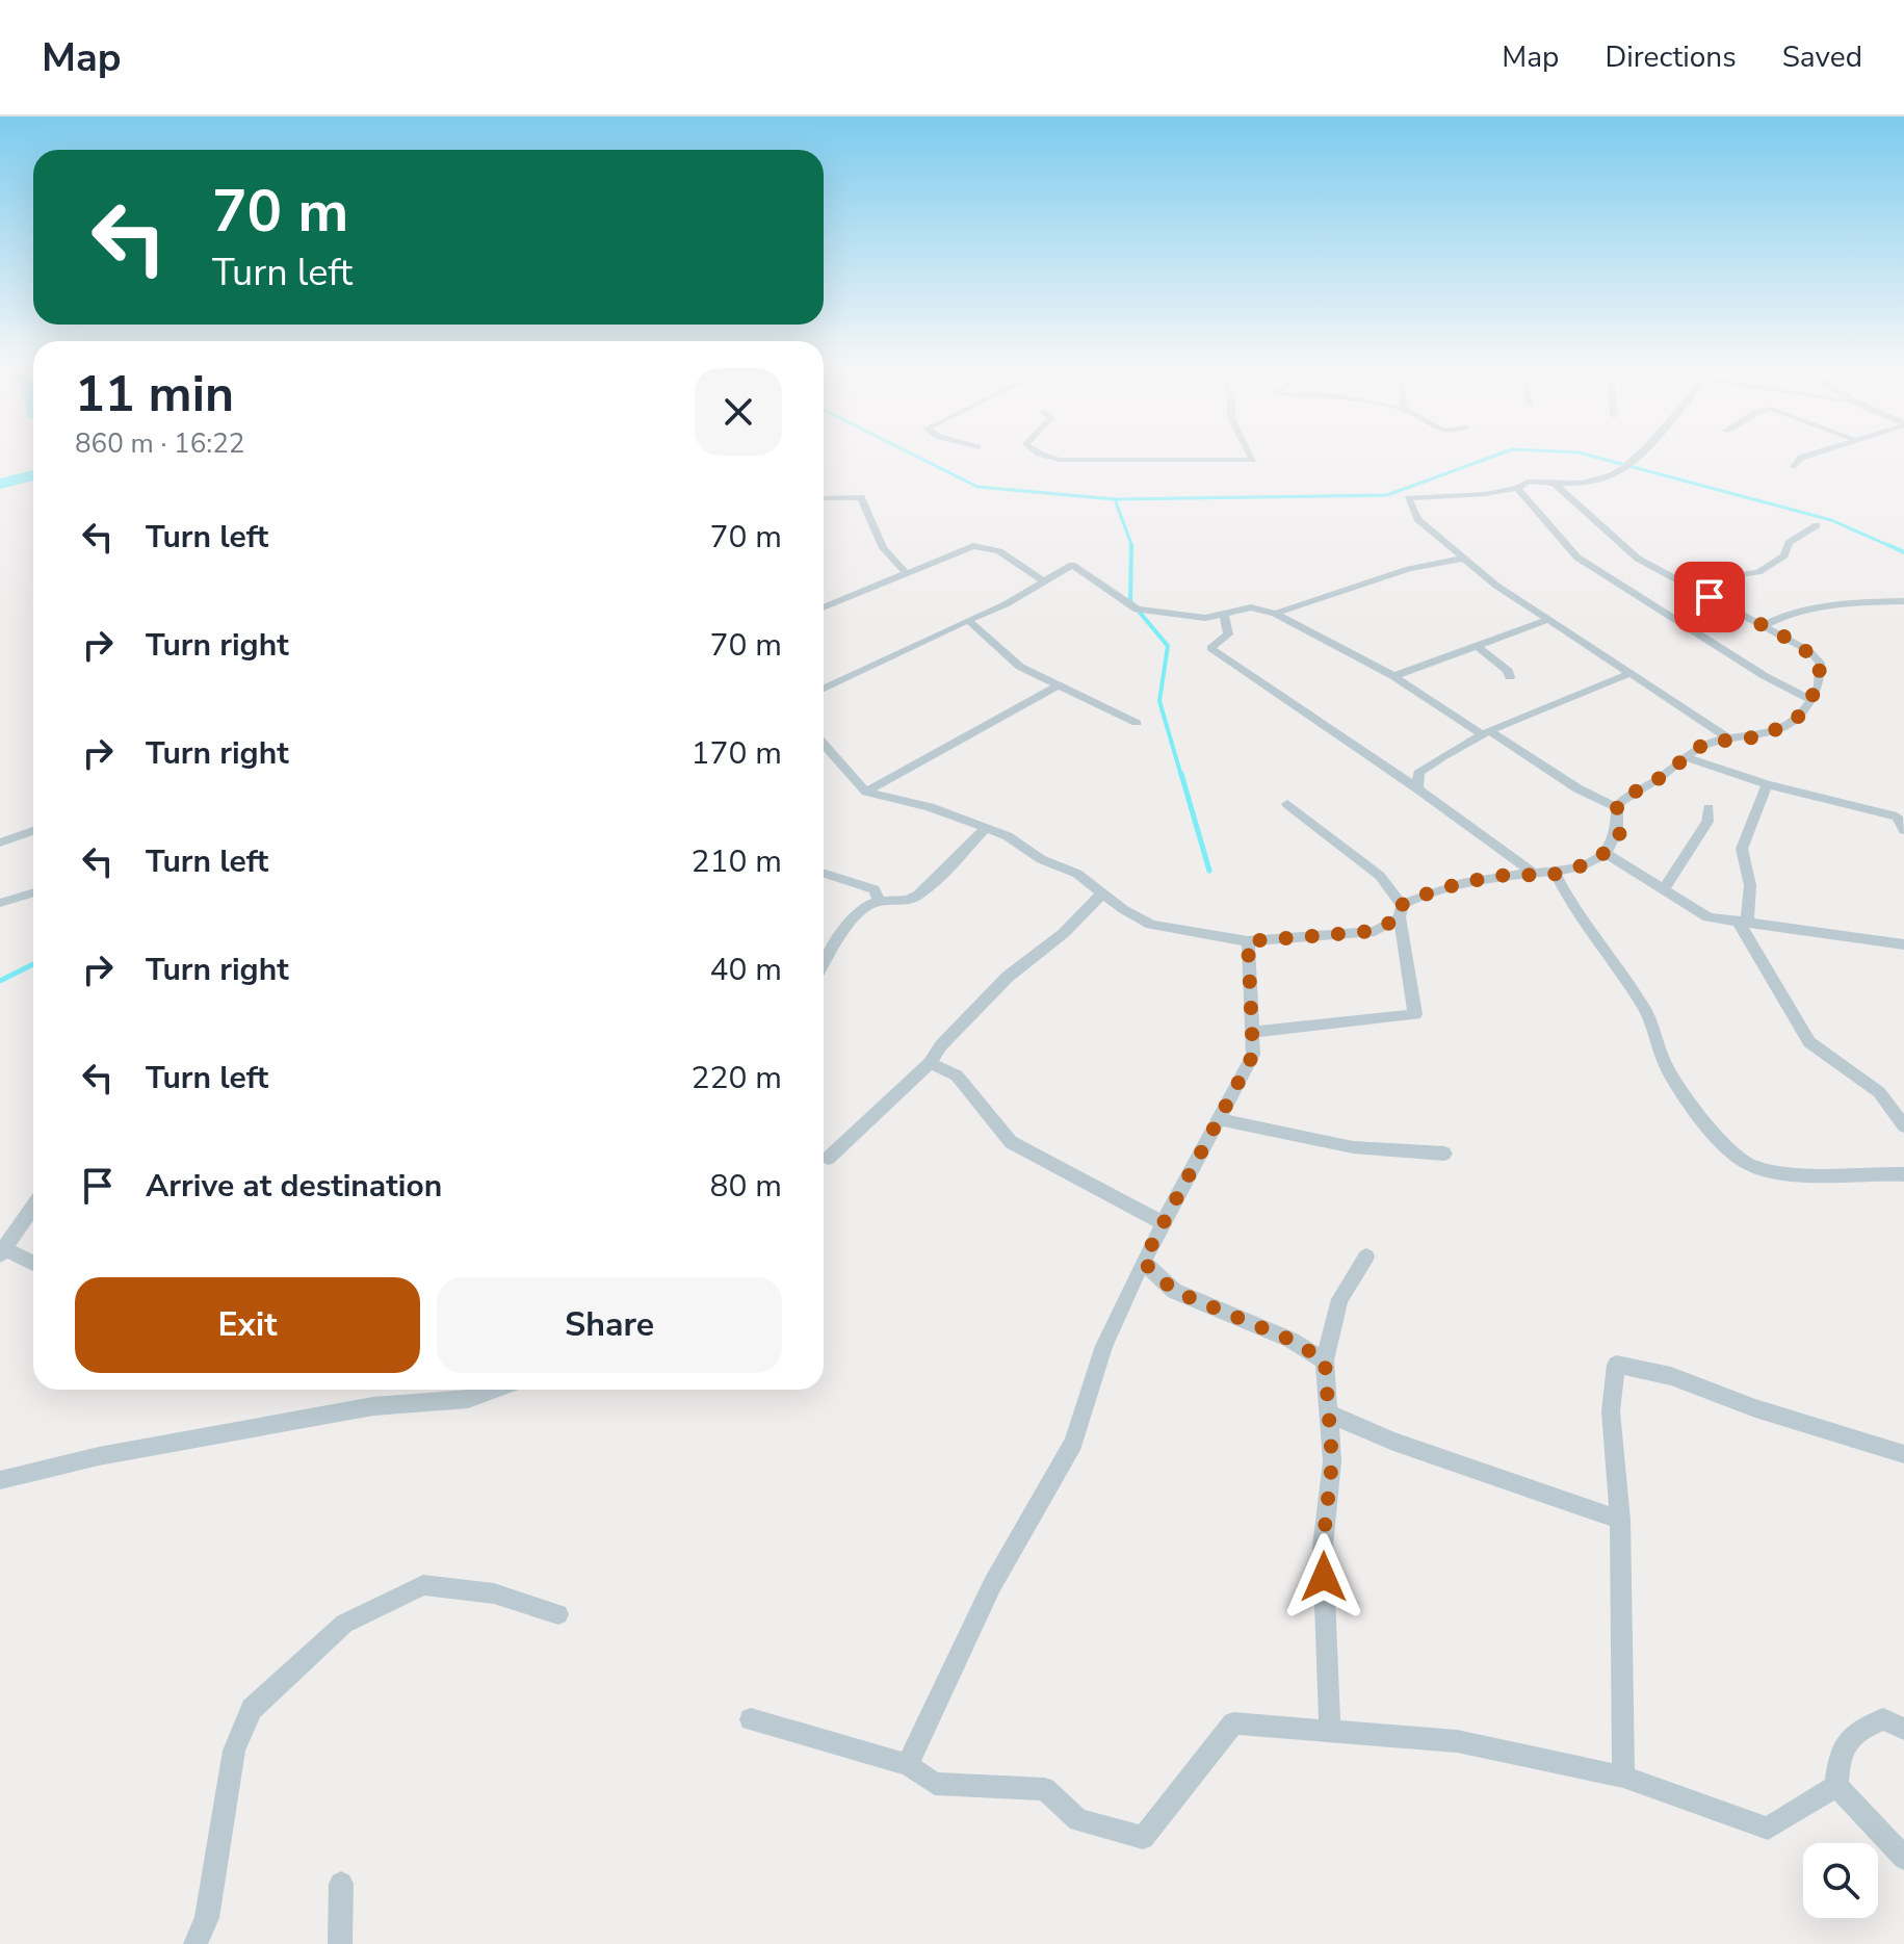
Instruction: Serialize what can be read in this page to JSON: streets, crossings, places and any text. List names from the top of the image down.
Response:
{
  "page": {
    "header": "Map",
    "nav": ["Map", "Directions", "Saved"],
    "turn": ["70 m", "Turn left"],
    "heading": ["11 min", "860 m · 16:22"],
    "list": [
      {
        "name": "Turn left",
        "value": "70 m"
      },
      {
        "name": "Turn right",
        "value": "70 m"
      },
      {
        "name": "Turn right",
        "value": "170 m"
      },
      {
        "name": "Turn left",
        "value": "210 m"
      },
      {
        "name": "Turn right",
        "value": "40 m"
      },
      {
        "name": "Turn left",
        "value": "220 m"
      },
      {
        "name": "Arrive at destination",
        "value": "80 m"
      }
    ],
    "buttons": ["Exit", "Share"]
  }
}
